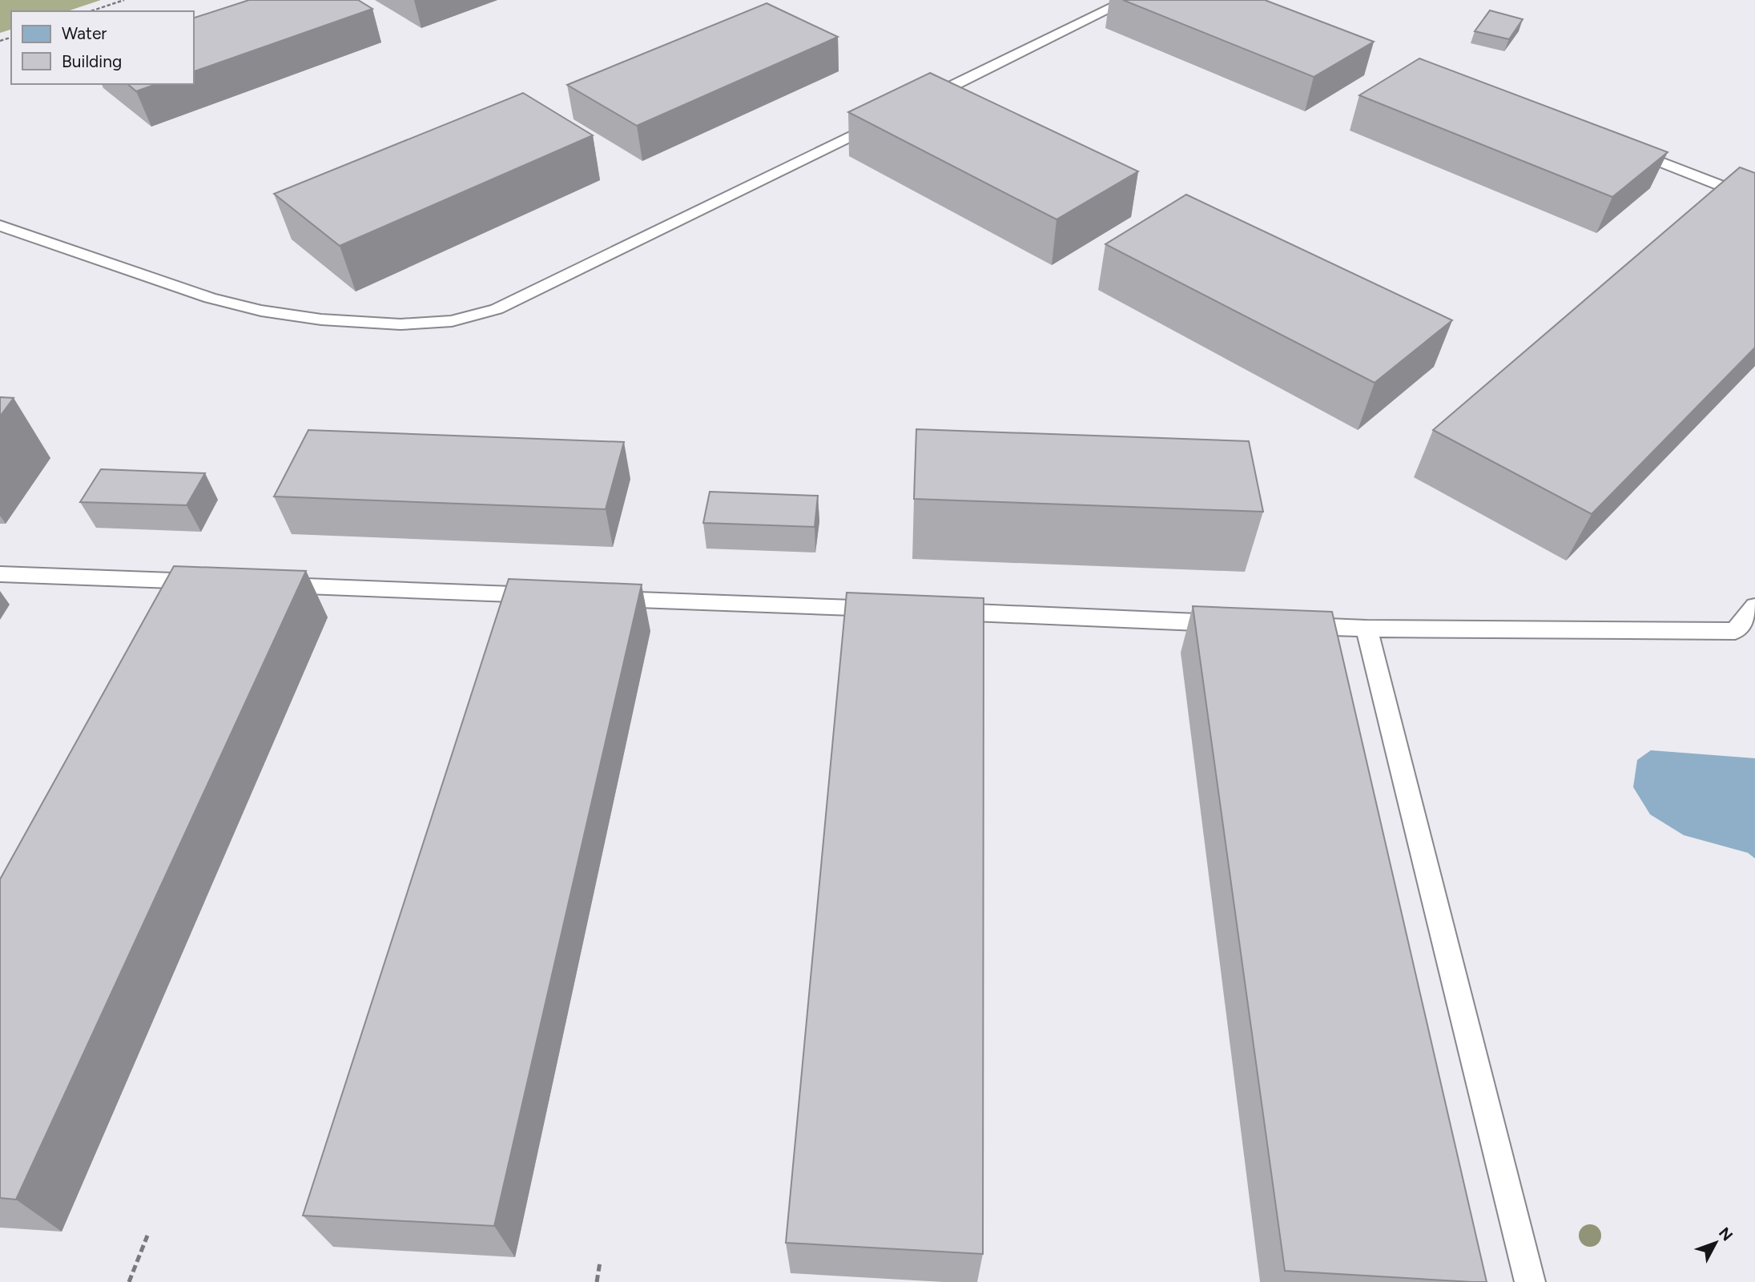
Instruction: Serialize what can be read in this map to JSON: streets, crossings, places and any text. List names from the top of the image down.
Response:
{
  "legend": ["Water", "Building"],
  "north": "top right"
}
